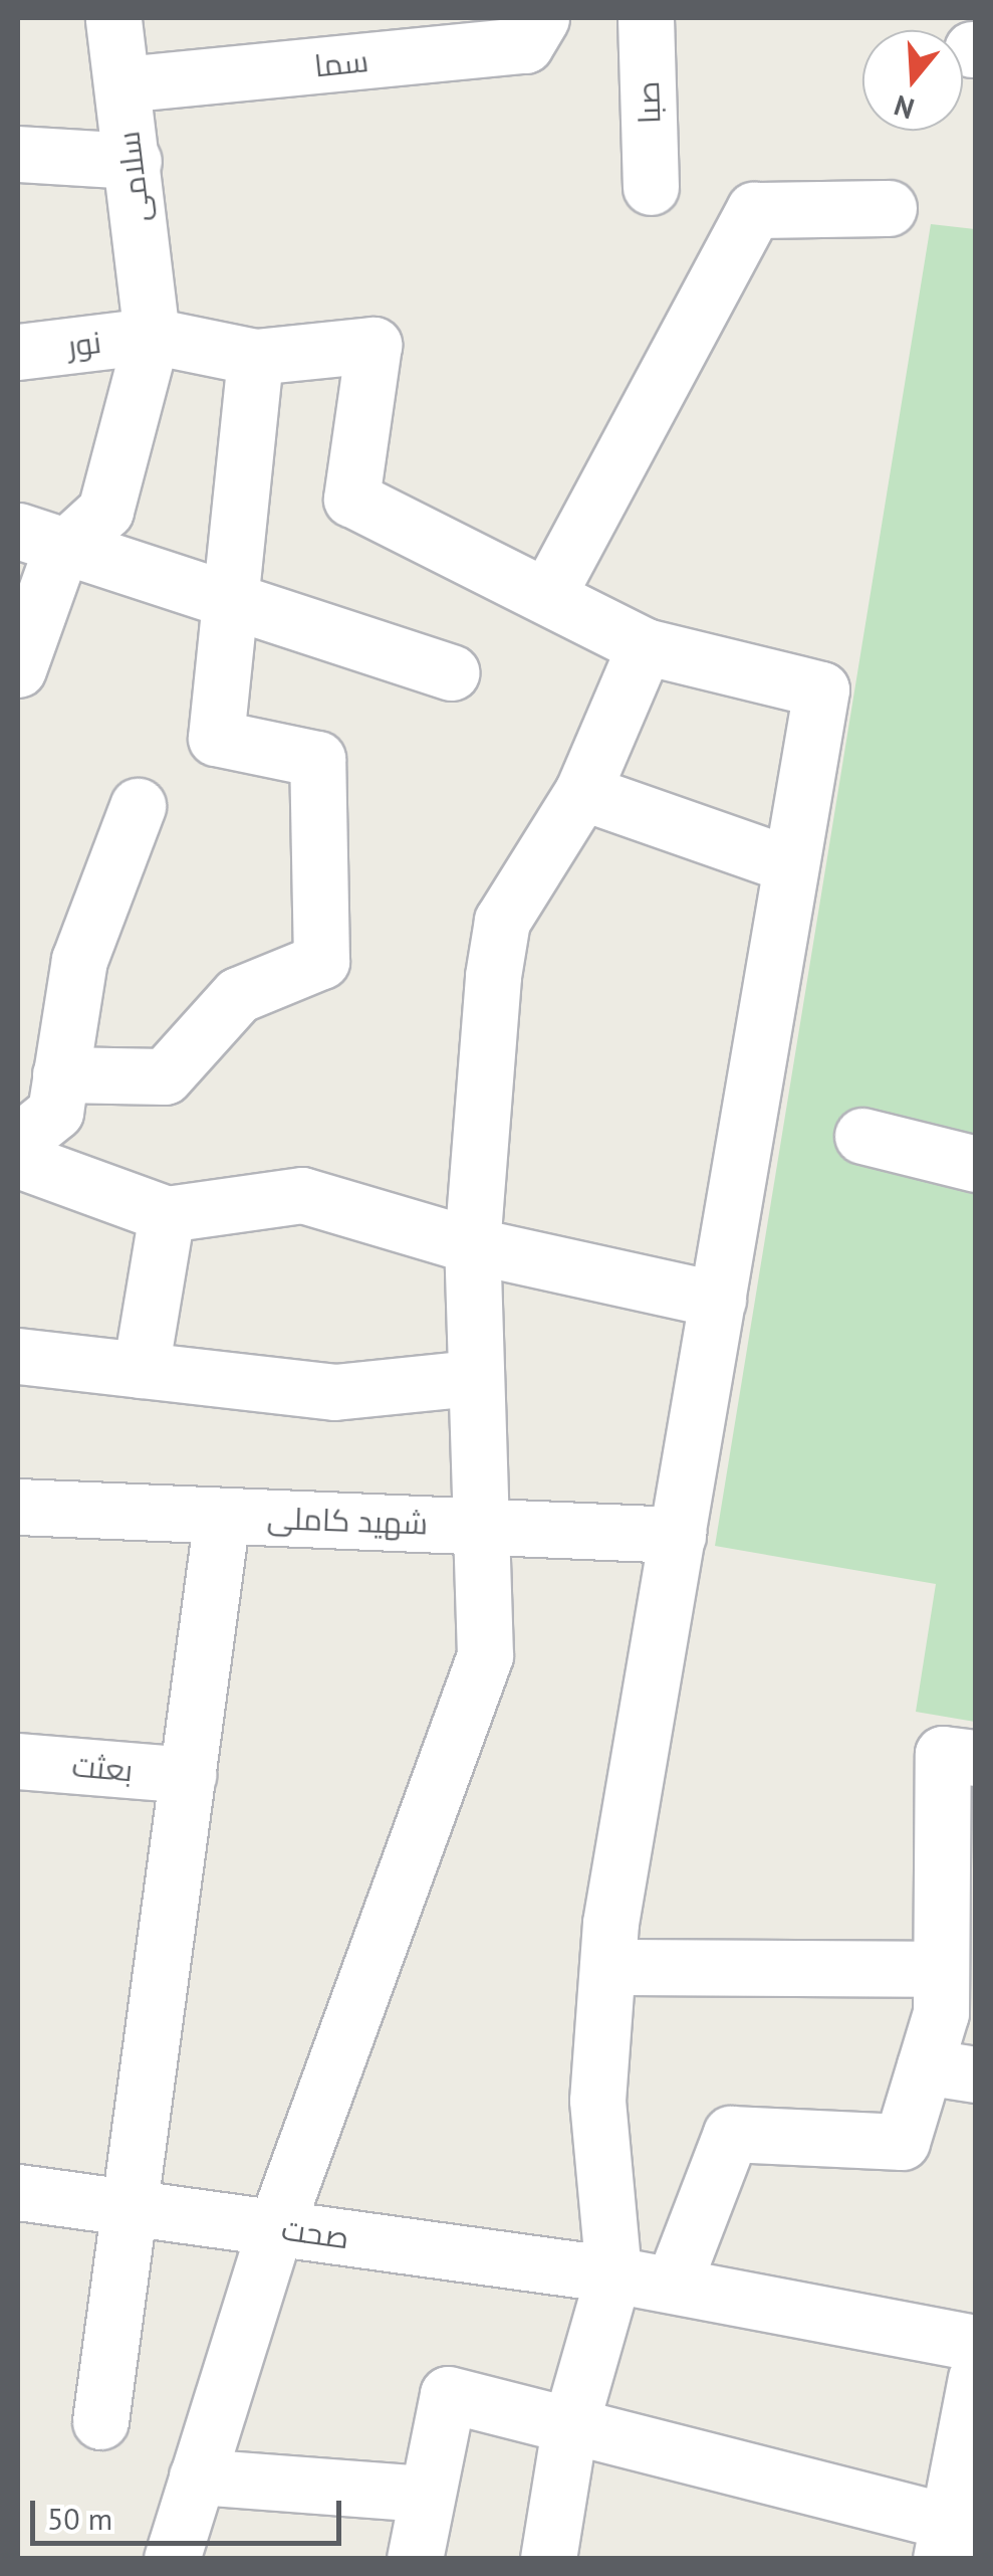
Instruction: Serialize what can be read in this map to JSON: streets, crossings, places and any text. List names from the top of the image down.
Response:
{
  "streets": {
    "street": [
      "سما",
      "صبا",
      "سلامی",
      "نور",
      "شهید کاملی",
      "بعثت",
      "صحت"
    ]
  },
  "crossings": [
    ["سما", "سلامی"],
    ["سلامی", "نور"]
  ],
  "scale_bar": "50 m",
  "north": "bottom"
}
